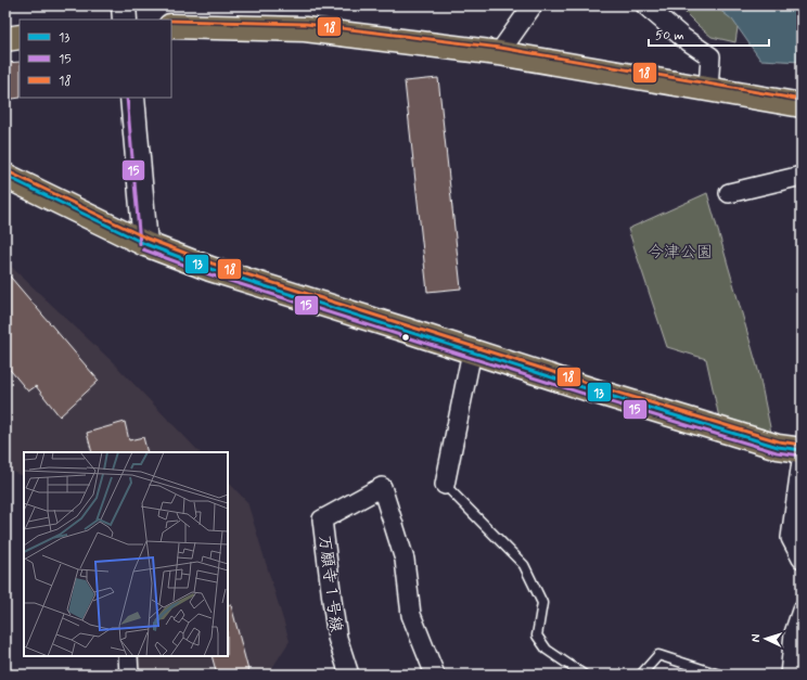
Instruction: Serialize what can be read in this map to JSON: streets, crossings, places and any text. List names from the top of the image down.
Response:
{
  "streets": {
    "street": ["万願寺１号線"]
  },
  "parks": ["今津公園"],
  "lines": ["transit line 18", "transit line 15", "transit line 13"],
  "legend": ["13", "15", "18"],
  "scale_bar": "50 m",
  "north": "left"
}
